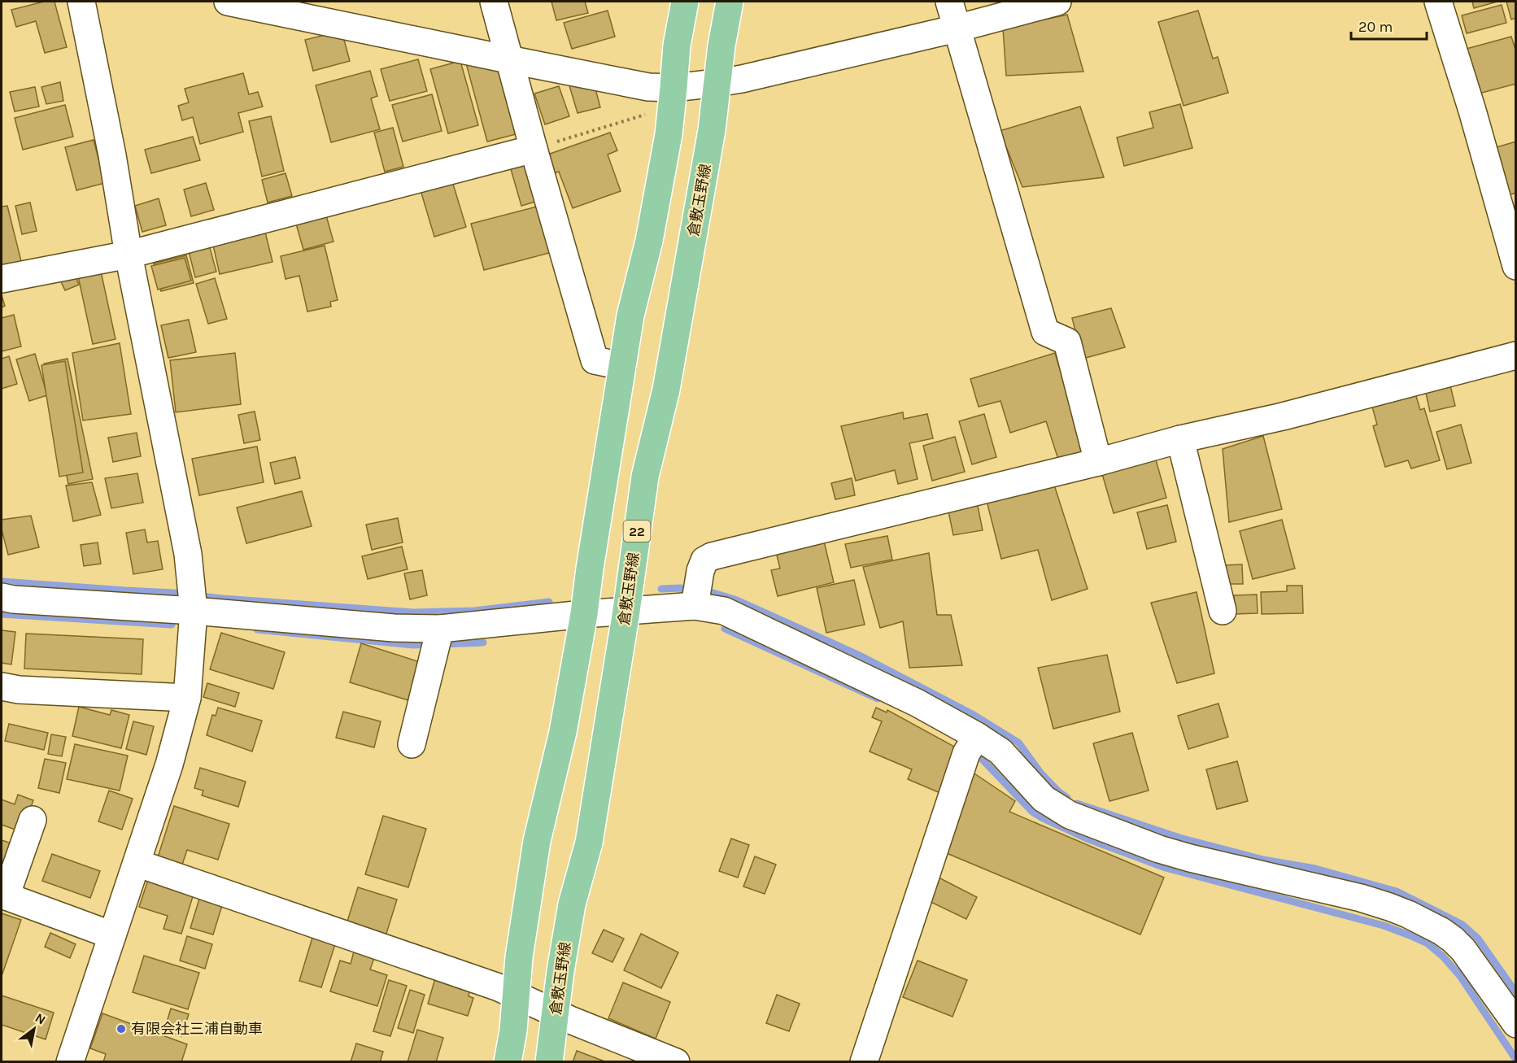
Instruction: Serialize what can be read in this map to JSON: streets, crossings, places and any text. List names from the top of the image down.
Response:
{
  "streets": {
    "main road": ["倉敷玉野線", "22"]
  },
  "places": ["有限会社三浦自動車"],
  "scale_bar": "20 m",
  "north": "top right"
}
